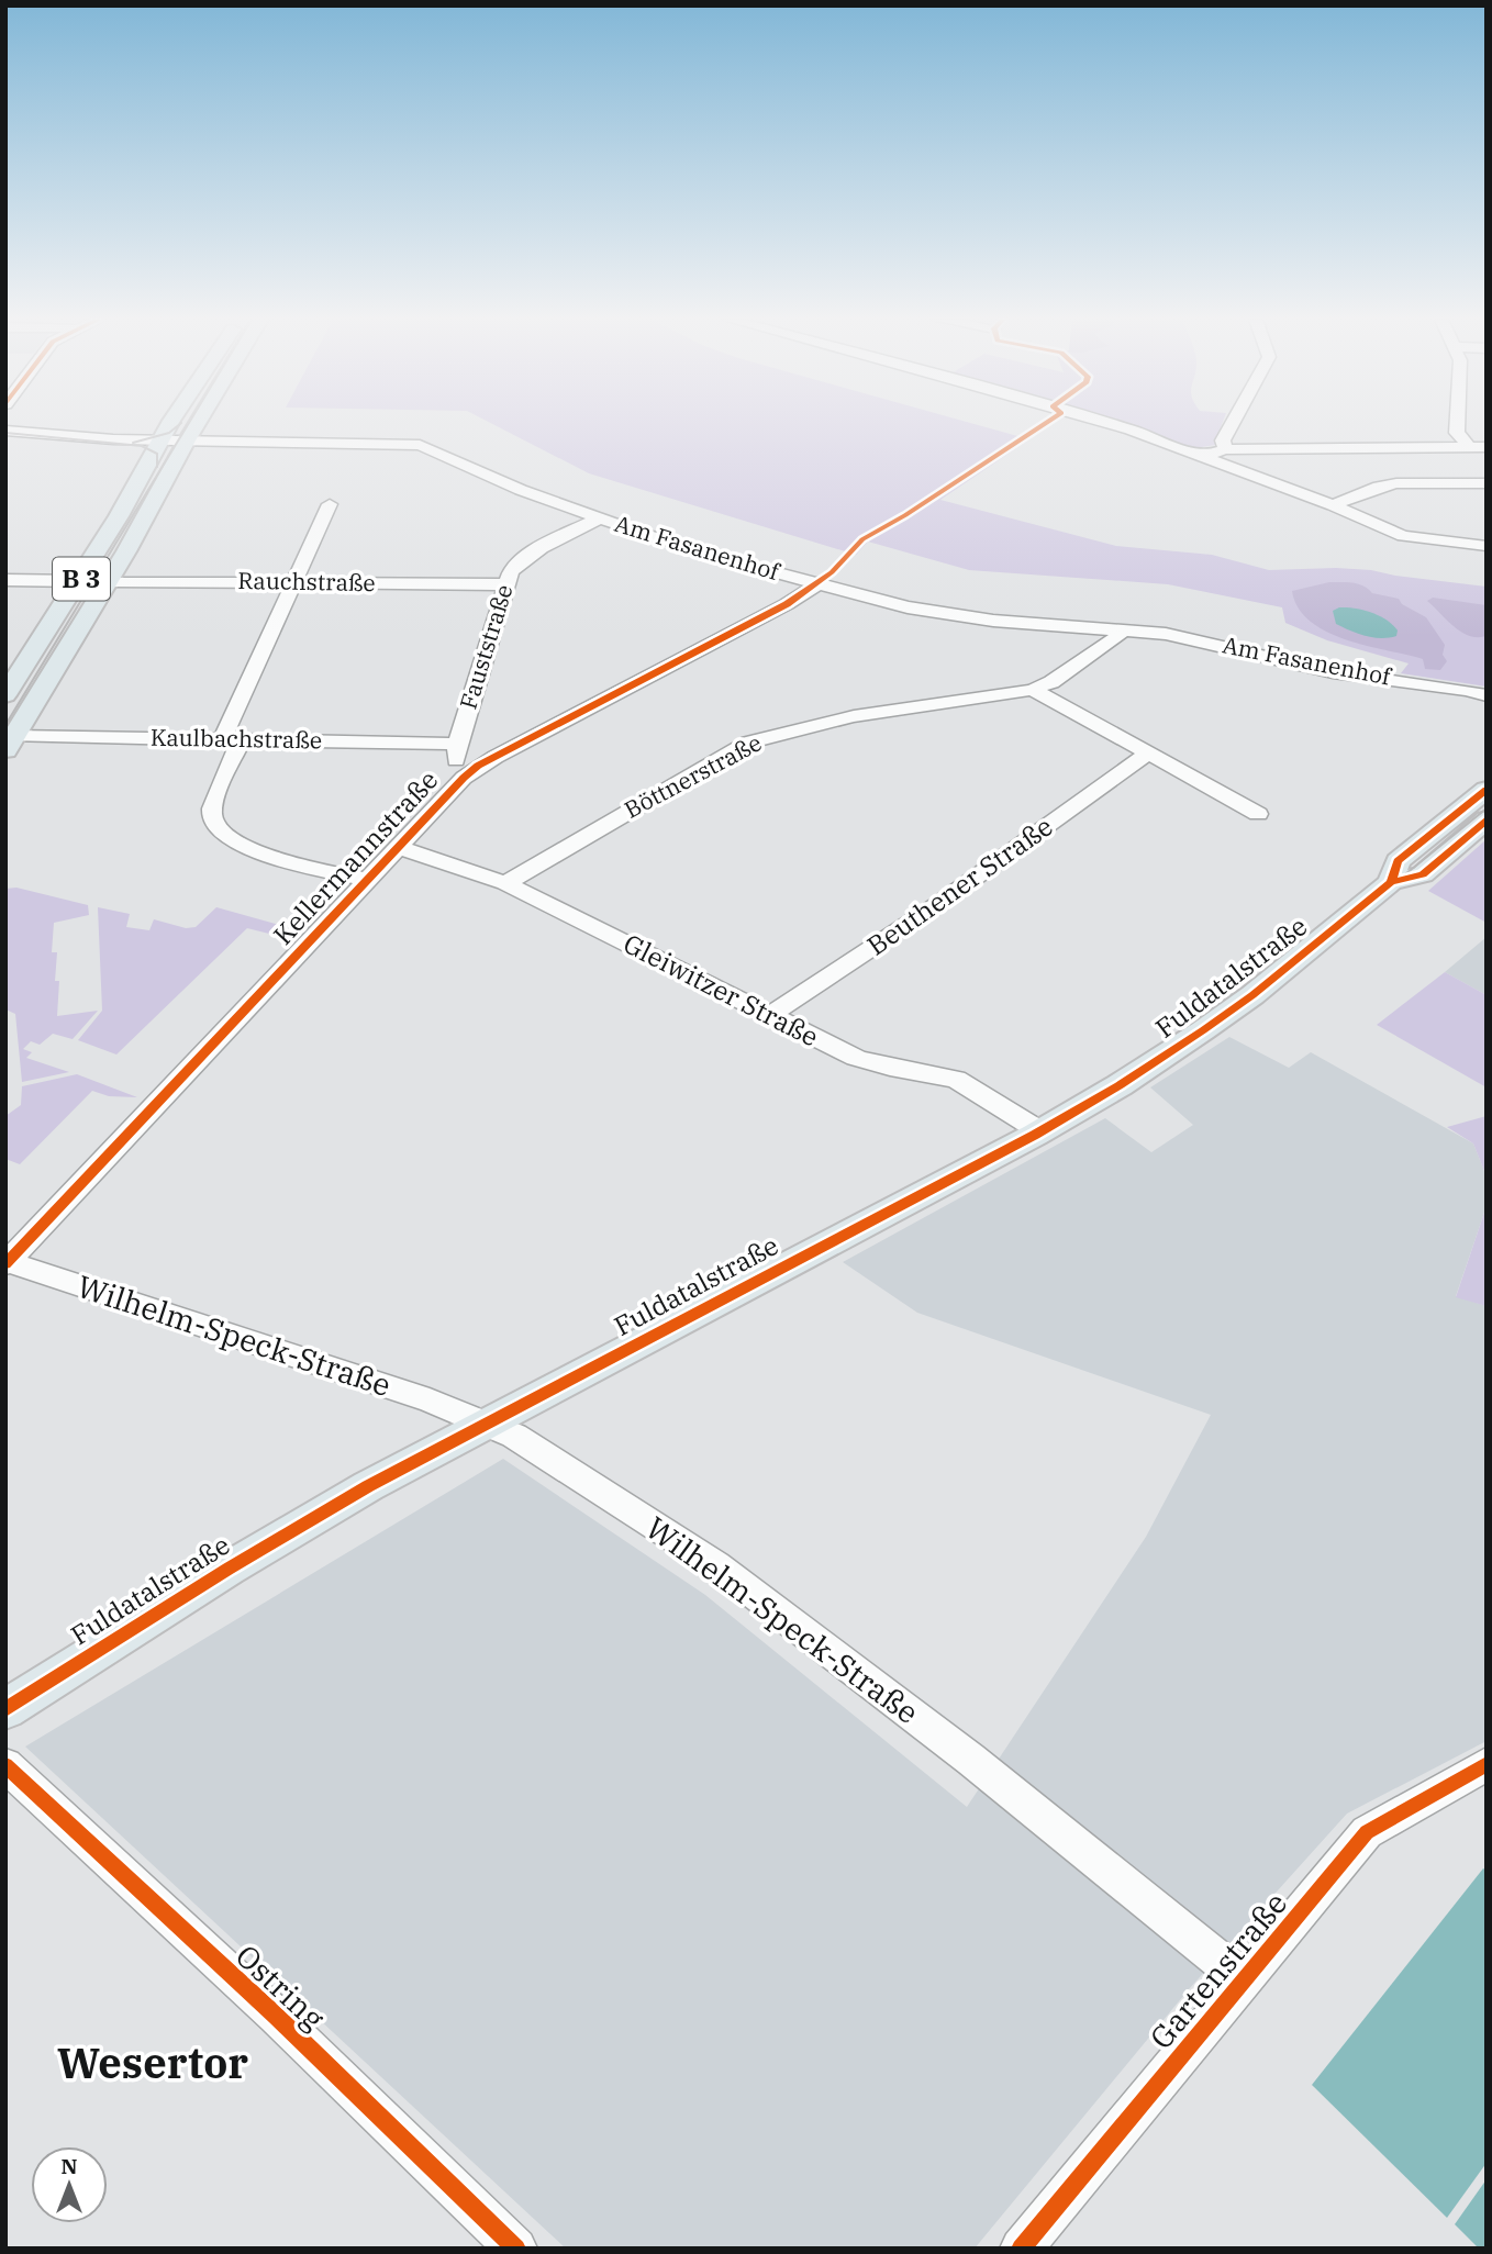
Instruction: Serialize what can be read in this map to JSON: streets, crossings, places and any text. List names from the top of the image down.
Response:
{
  "streets": {
    "main road": ["B 3", "Fuldatalstraße"],
    "street": [
      "Am Fasanenhof",
      "Rauchstraße",
      "Fauststraße",
      "Kaulbachstraße",
      "Böttnerstraße",
      "Kellermannstraße",
      "Beuthener Straße",
      "Gleiwitzer Straße",
      "Wilhelm-Speck-Straße",
      "Gartenstraße",
      "Ostring"
    ]
  },
  "crossings": [
    ["Am Fasanenhof", "B 3"],
    ["Am Fasanenhof", "Fauststraße"],
    ["Am Fasanenhof", "Böttnerstraße"],
    ["Am Fasanenhof", "Kellermannstraße"],
    ["B 3", "Rauchstraße"],
    ["B 3", "Kaulbachstraße"],
    ["Rauchstraße", "Fauststraße"],
    ["Fauststraße", "Kaulbachstraße"],
    ["Fauststraße", "Kellermannstraße"],
    ["Böttnerstraße", "Gleiwitzer Straße"],
    ["Kellermannstraße", "Gleiwitzer Straße"],
    ["Kellermannstraße", "Wilhelm-Speck-Straße"],
    ["Beuthener Straße", "Gleiwitzer Straße"],
    ["Fuldatalstraße", "Gleiwitzer Straße"],
    ["Fuldatalstraße", "Wilhelm-Speck-Straße"],
    ["Wilhelm-Speck-Straße", "Gartenstraße"]
  ],
  "districts": ["Wesertor"],
  "north": "top"
}
